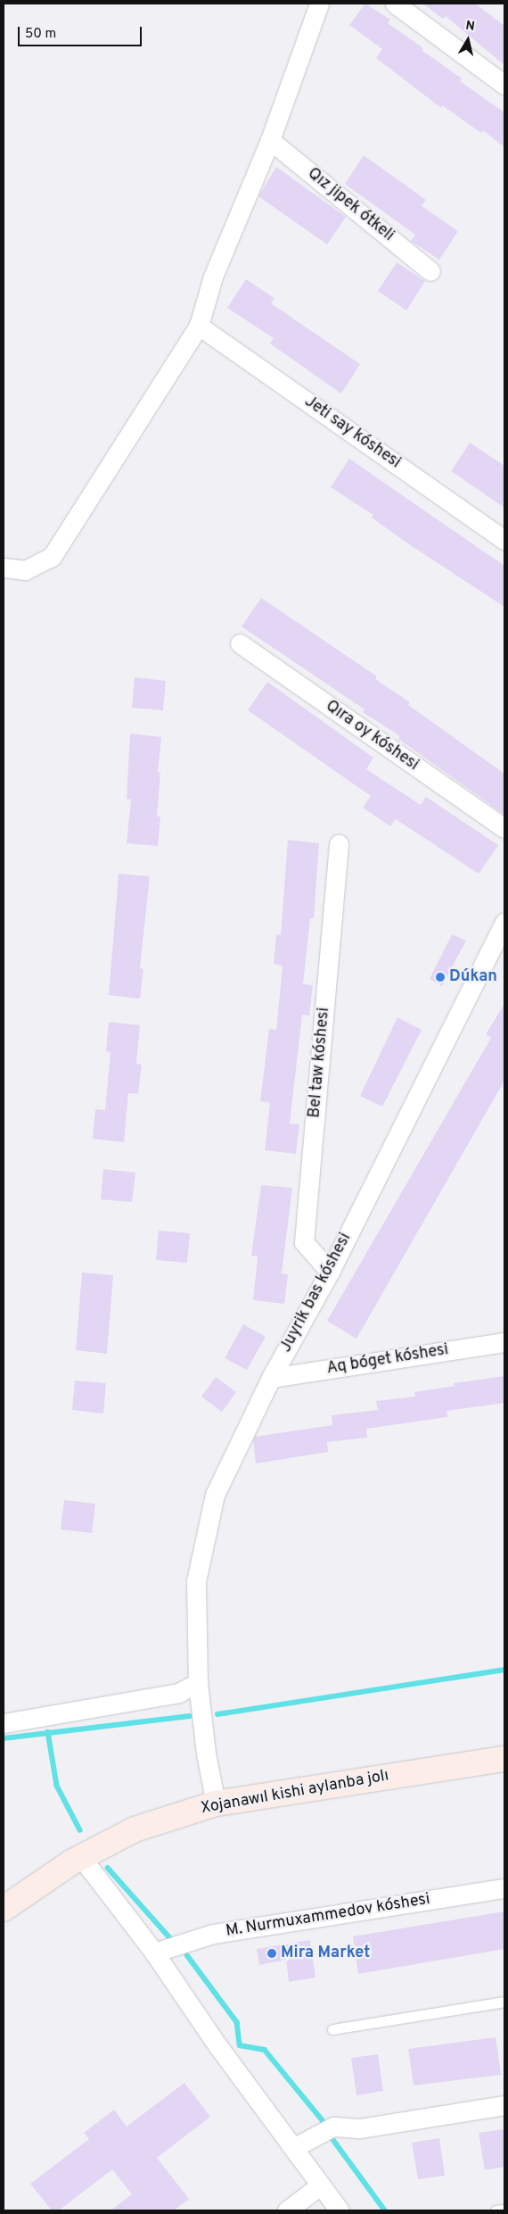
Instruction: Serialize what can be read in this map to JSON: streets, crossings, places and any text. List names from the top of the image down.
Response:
{
  "streets": {
    "main road": ["Xojanawıl kishi aylanba jolı"],
    "street": [
      "Qız jipek ótkeli",
      "Jeti say kóshesi",
      "Qıra oy kóshesi",
      "Bel taw kóshesi",
      "Juyrik bas kóshesi",
      "Aq bóget kóshesi",
      "M. Nurmuxammedov kóshesi"
    ]
  },
  "crossings": [
    ["Bel taw kóshesi", "Juyrik bas kóshesi"],
    ["Juyrik bas kóshesi", "Aq bóget kóshesi"],
    ["Juyrik bas kóshesi", "Xojanawıl kishi aylanba jolı"]
  ],
  "places": ["Dúkan", "Mira Market"],
  "scale_bar": "50 m",
  "north": "top"
}
